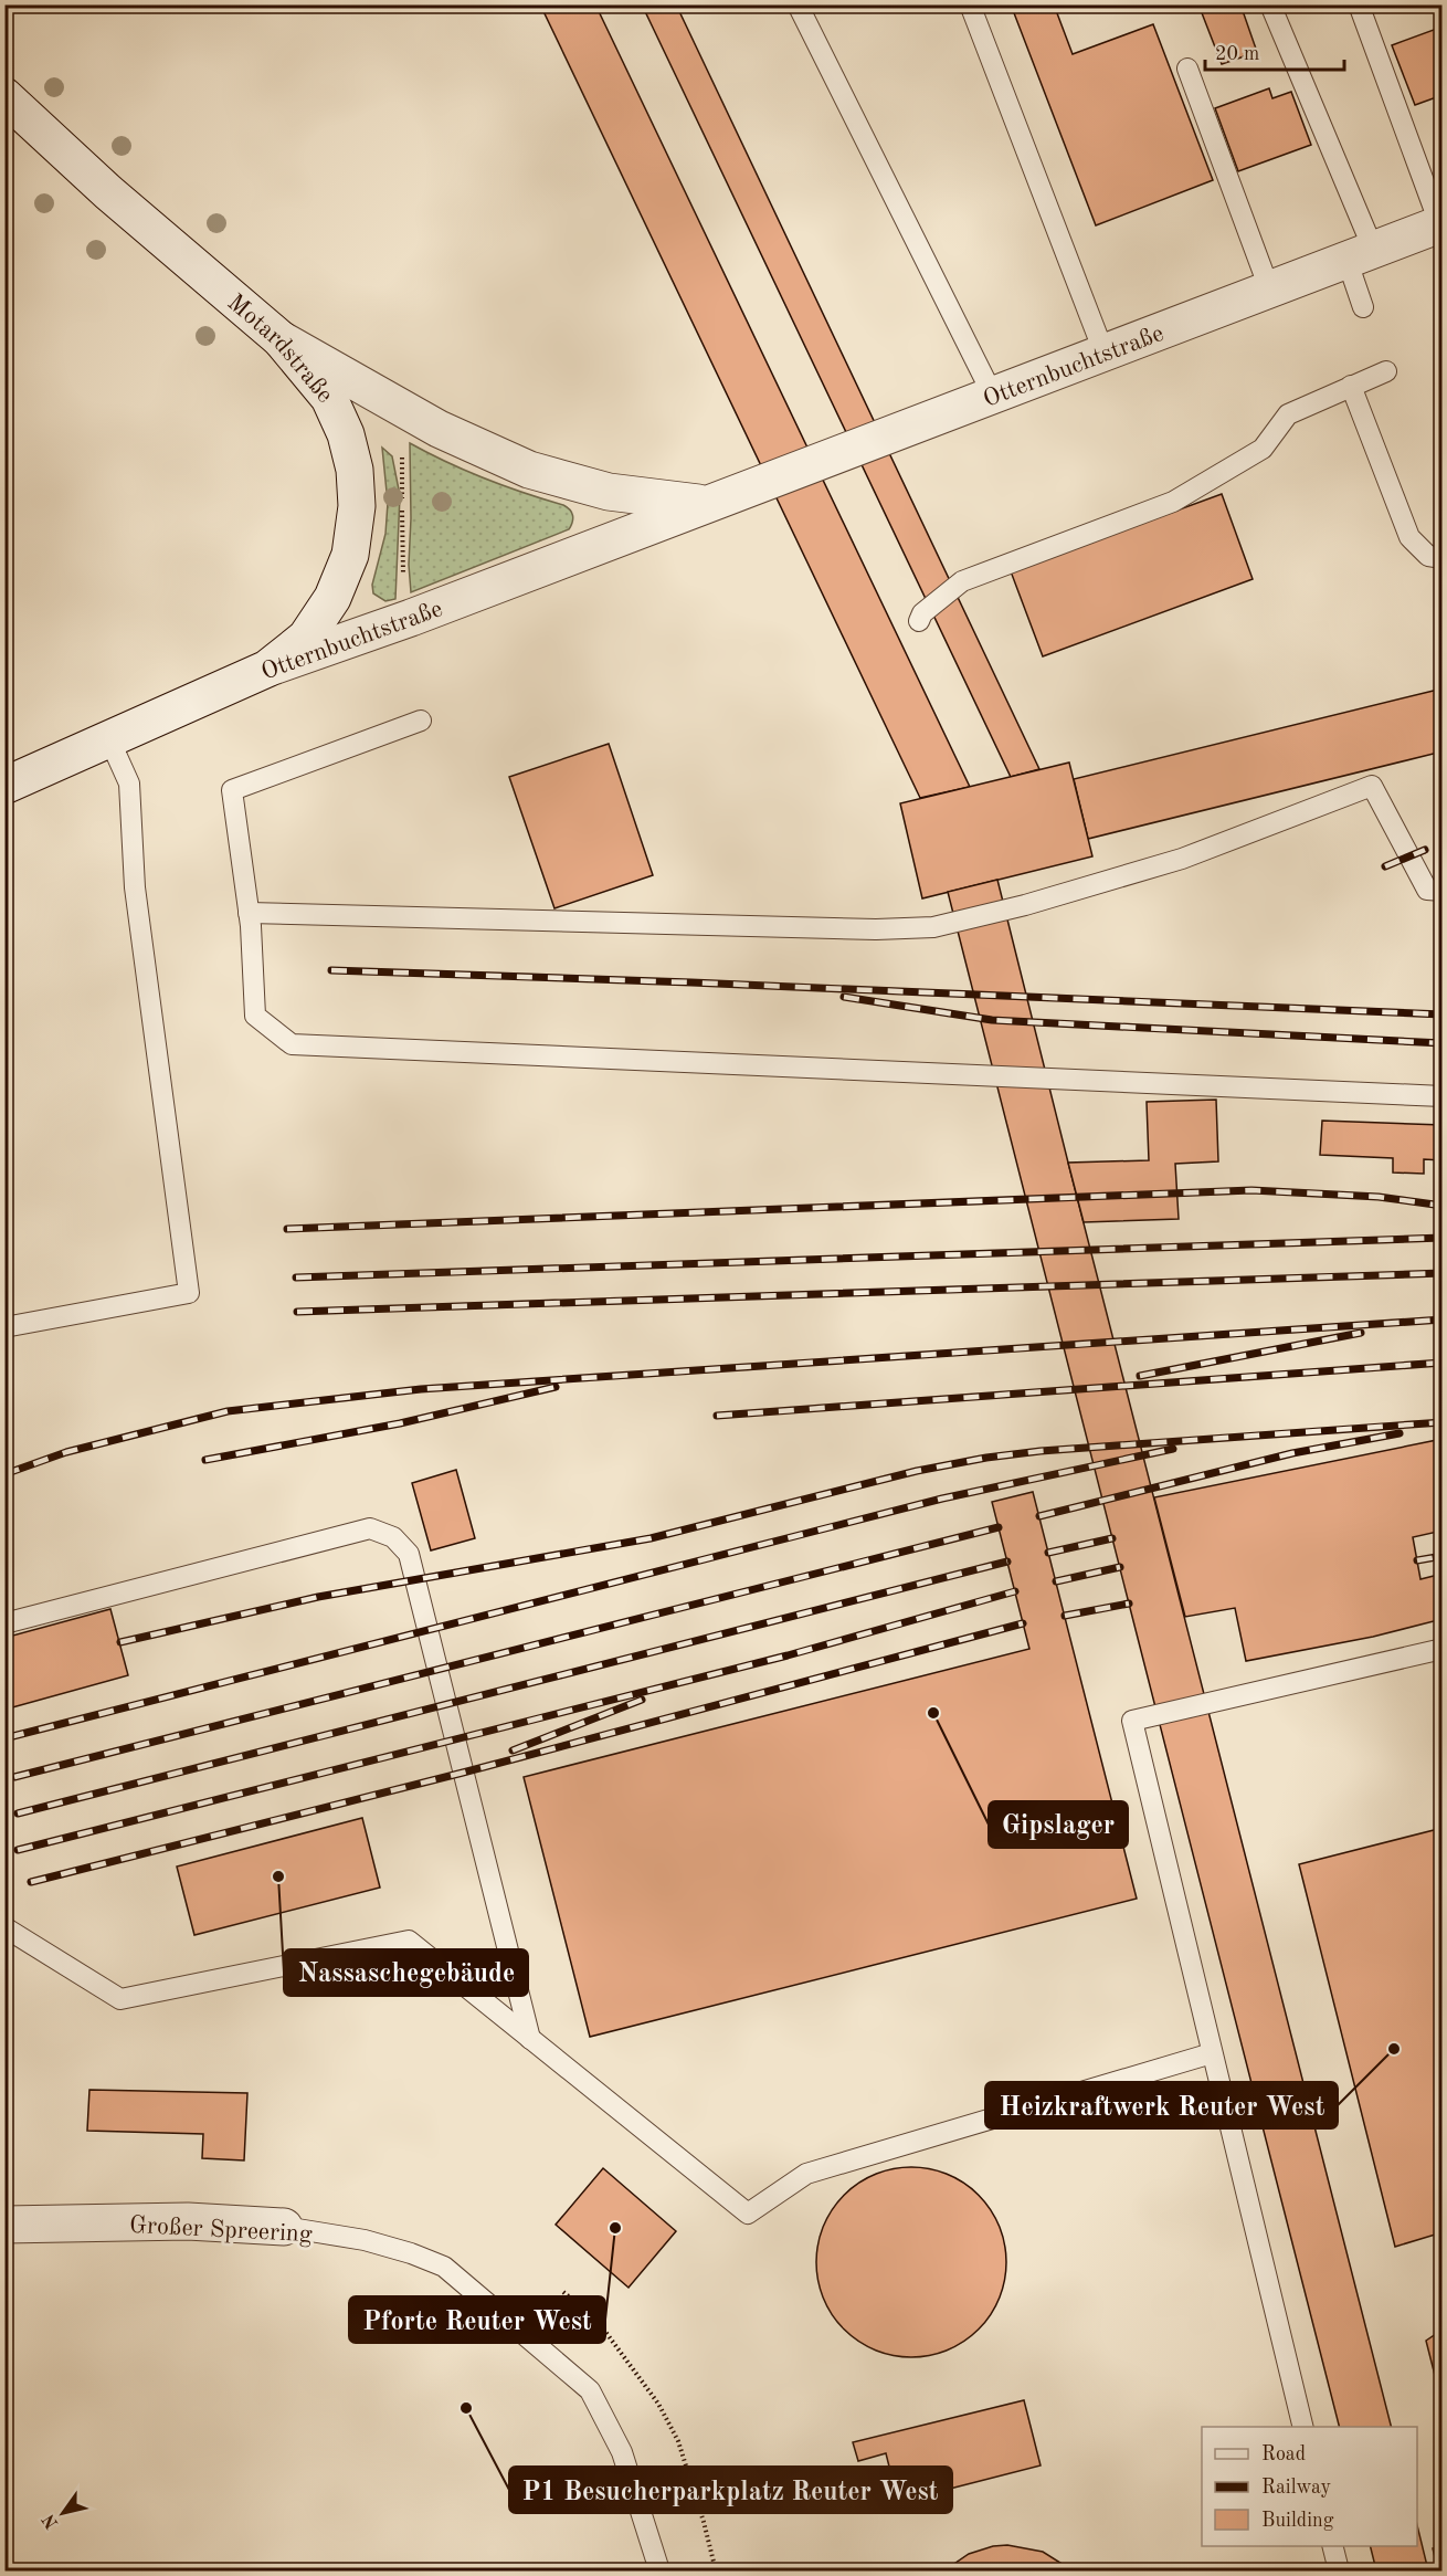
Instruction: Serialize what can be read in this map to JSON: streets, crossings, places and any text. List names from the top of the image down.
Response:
{
  "streets": {
    "street": ["Motardstraße", "Otternbuchtstraße", "Großer Spreering"]
  },
  "crossings": [
    ["Motardstraße", "Otternbuchtstraße"]
  ],
  "places": [
    "Gipslager",
    "Nassaschegebäude",
    "Heizkraftwerk Reuter West",
    "Pforte Reuter West",
    "P1 Besucherparkplatz Reuter West"
  ],
  "legend": ["Road", "Railway", "Building"],
  "scale_bar": "20 m",
  "north": "bottom left"
}
